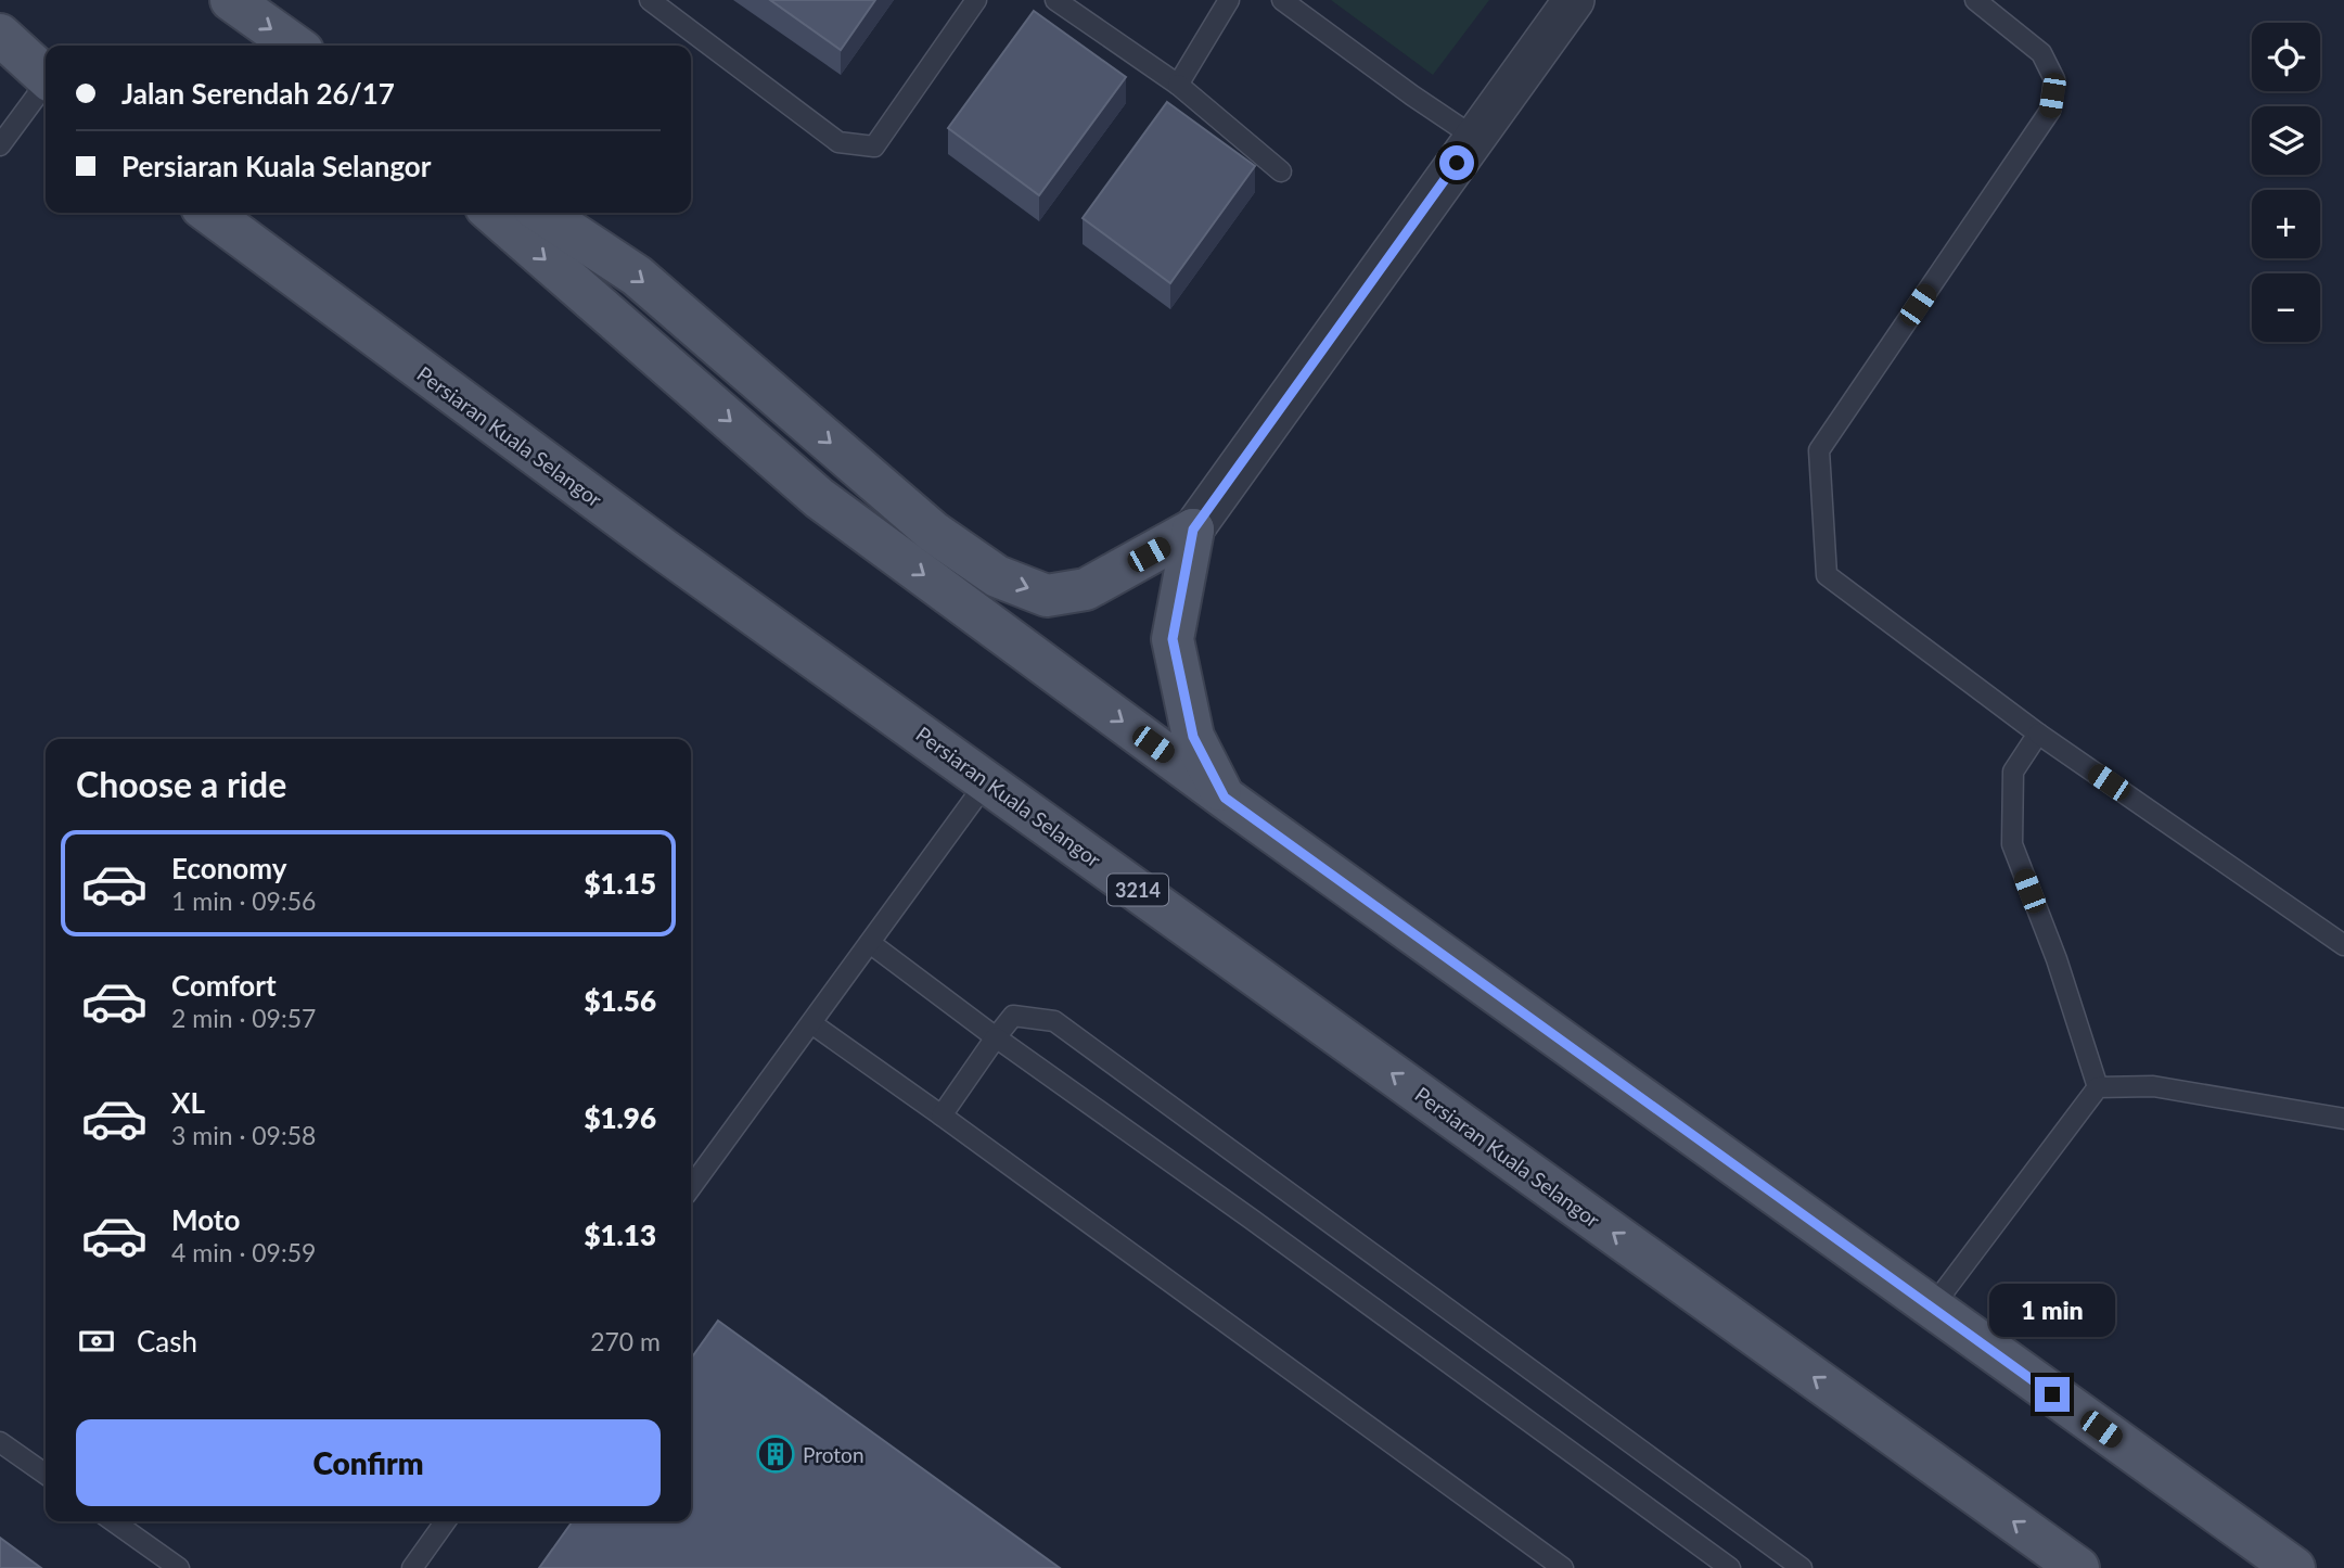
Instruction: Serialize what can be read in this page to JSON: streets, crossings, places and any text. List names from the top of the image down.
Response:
{
  "streets": {
    "main road": ["Persiaran Kuala Selangor", "3214"]
  },
  "places": {
    "building": ["Proton"]
  },
  "page": {
    "map_buttons": ["+", "−"],
    "banner": ["Jalan Serendah 26/17", "Persiaran Kuala Selangor"],
    "heading": "Choose a ride",
    "list": [
      {
        "name": "Economy",
        "note": "1 min · 09:56",
        "value": "$1.15"
      },
      {
        "name": "Comfort",
        "note": "2 min · 09:57",
        "value": "$1.56"
      },
      {
        "name": "XL",
        "note": "3 min · 09:58",
        "value": "$1.96"
      },
      {
        "name": "Moto",
        "note": "4 min · 09:59",
        "value": "$1.13"
      }
    ],
    "bubble": "1 min",
    "pay": ["Cash", "270 m"],
    "buttons": "Confirm"
  }
}
